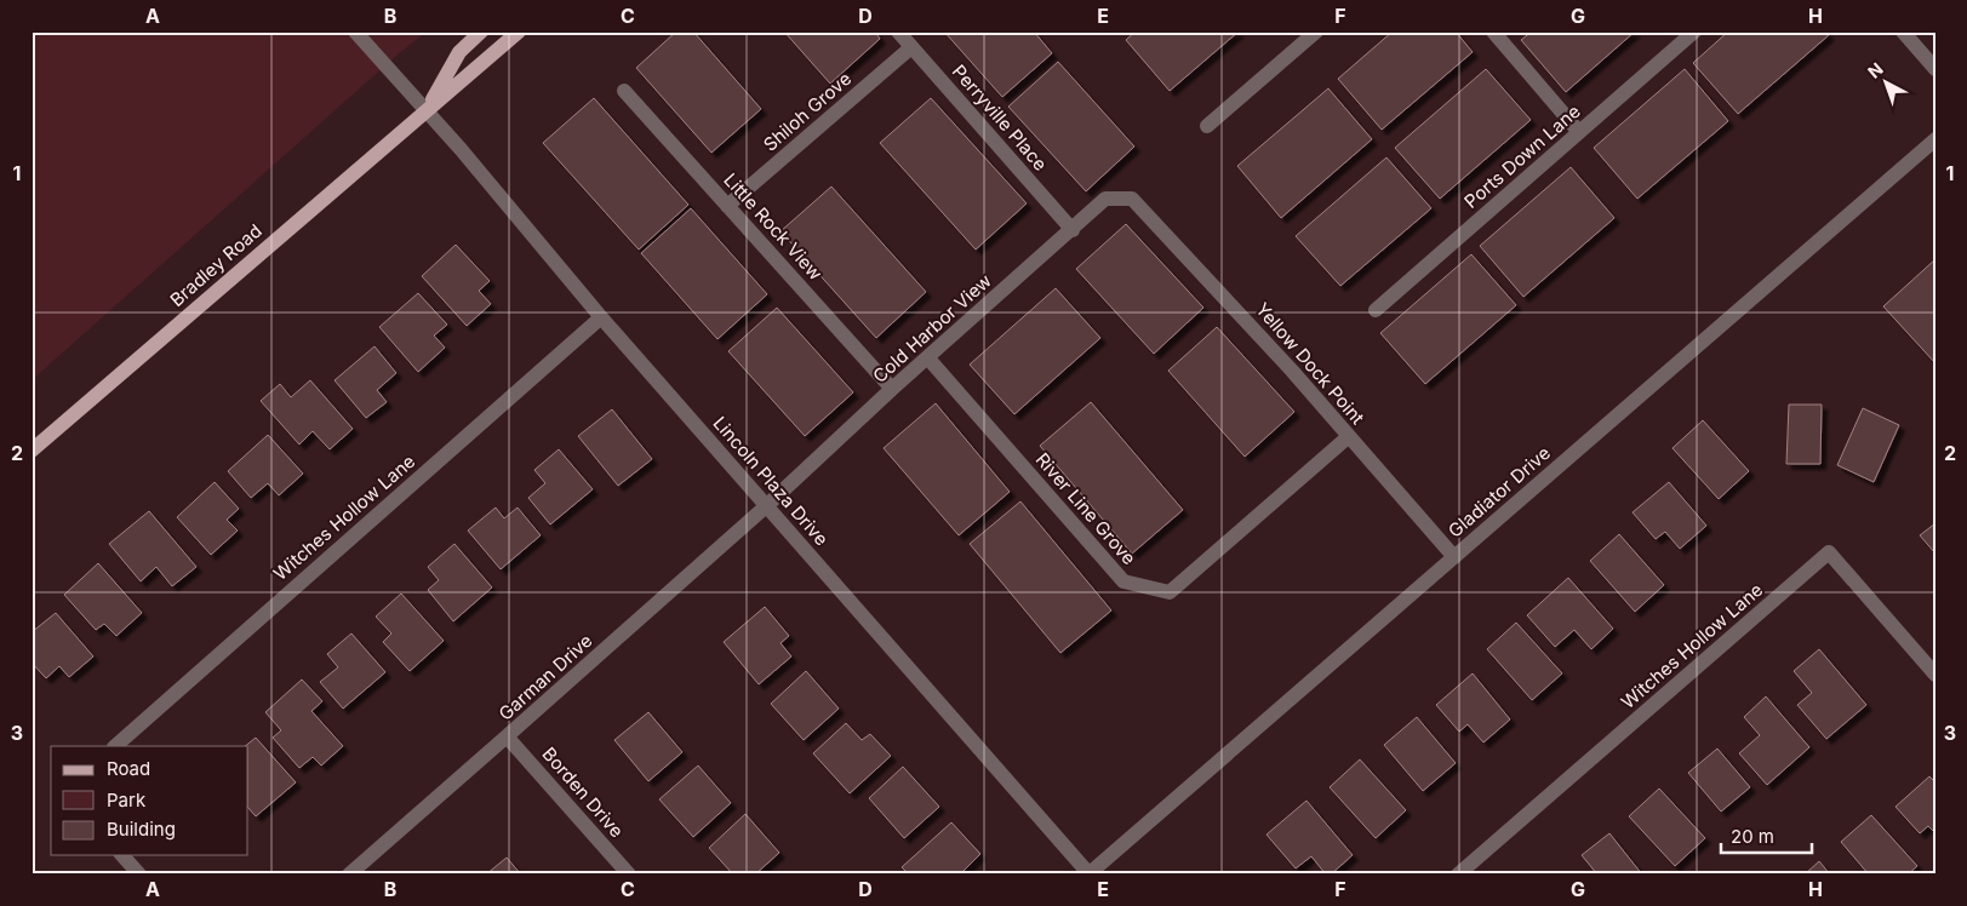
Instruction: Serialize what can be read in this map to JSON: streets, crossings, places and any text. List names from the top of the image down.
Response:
{
  "streets": {
    "main road": ["Bradley Road"],
    "street": [
      "Shiloh Grove",
      "Perryville Place",
      "Ports Down Lane",
      "Little Rock View",
      "Cold Harbor View",
      "Yellow Dock Point",
      "Lincoln Plaza Drive",
      "Gladiator Drive",
      "River Line Grove",
      "Witches Hollow Lane",
      "Garman Drive",
      "Borden Drive"
    ]
  },
  "crossings": [
    ["Shiloh Grove", "Perryville Place"],
    ["Shiloh Grove", "Little Rock View"],
    ["Perryville Place", "Cold Harbor View"],
    ["Little Rock View", "Cold Harbor View"],
    ["Bradley Road", "Lincoln Plaza Drive"],
    ["Cold Harbor View", "Yellow Dock Point"],
    ["Cold Harbor View", "Lincoln Plaza Drive"],
    ["Cold Harbor View", "River Line Grove"],
    ["Cold Harbor View", "Garman Drive"],
    ["Yellow Dock Point", "Gladiator Drive"],
    ["Yellow Dock Point", "River Line Grove"],
    ["Lincoln Plaza Drive", "Gladiator Drive"],
    ["Lincoln Plaza Drive", "Witches Hollow Lane"],
    ["Lincoln Plaza Drive", "Garman Drive"],
    ["Garman Drive", "Borden Drive"]
  ],
  "legend": ["Road", "Park", "Building"],
  "scale_bar": "20 m",
  "north": "top left",
  "grid": {
    "columns": [
      "A",
      "B",
      "C",
      "D",
      "E",
      "F",
      "G",
      "H"
    ],
    "rows": ["1", "2", "3"]
  }
}
